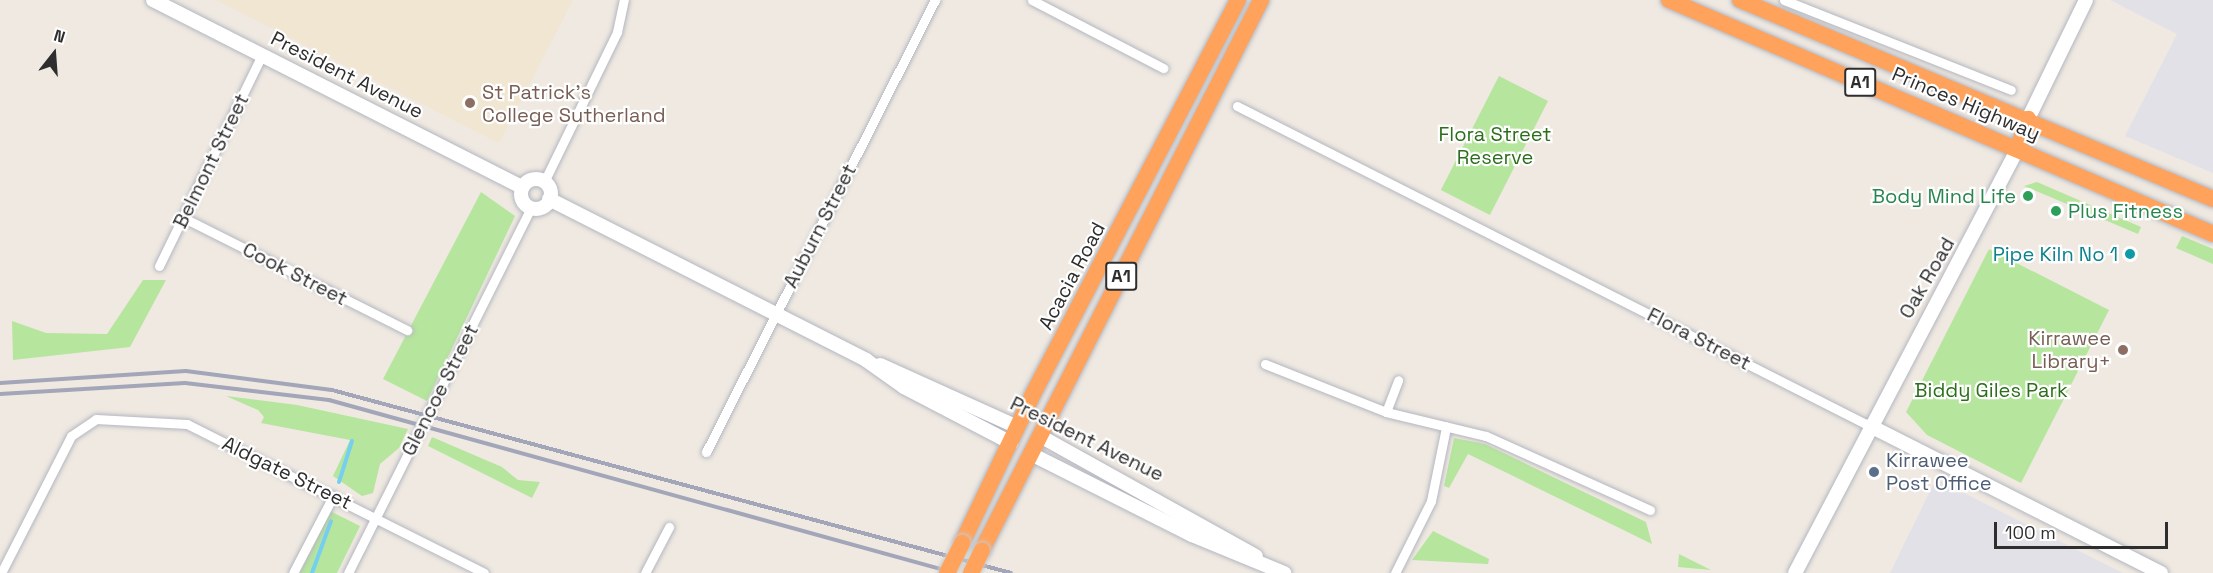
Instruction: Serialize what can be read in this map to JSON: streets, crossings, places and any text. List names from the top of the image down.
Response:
{
  "streets": {
    "highway": [
      "President Avenue",
      "A1",
      "Princes Highway",
      "Acacia Road",
      "Oak Road"
    ],
    "street": [
      "Belmont Street",
      "Auburn Street",
      "Cook Street",
      "Flora Street",
      "Glencoe Street",
      "Aldgate Street"
    ]
  },
  "crossings": [
    ["President Avenue", "A1"],
    ["President Avenue", "Belmont Street"],
    ["President Avenue", "Auburn Street"],
    ["President Avenue", "Acacia Road"],
    ["President Avenue", "Glencoe Street"],
    ["Princes Highway", "Oak Road"],
    ["Belmont Street", "Cook Street"],
    ["Oak Road", "Flora Street"],
    ["Glencoe Street", "Aldgate Street"]
  ],
  "parks": ["Flora Street Reserve", "Biddy Giles Park"],
  "places": [
    "St Patrick's College Sutherland",
    "Body Mind Life",
    "Plus Fitness",
    "Pipe Kiln No 1",
    "Kirrawee Library+",
    "Kirrawee Post Office"
  ],
  "scale_bar": "100 m",
  "north": "top"
}
